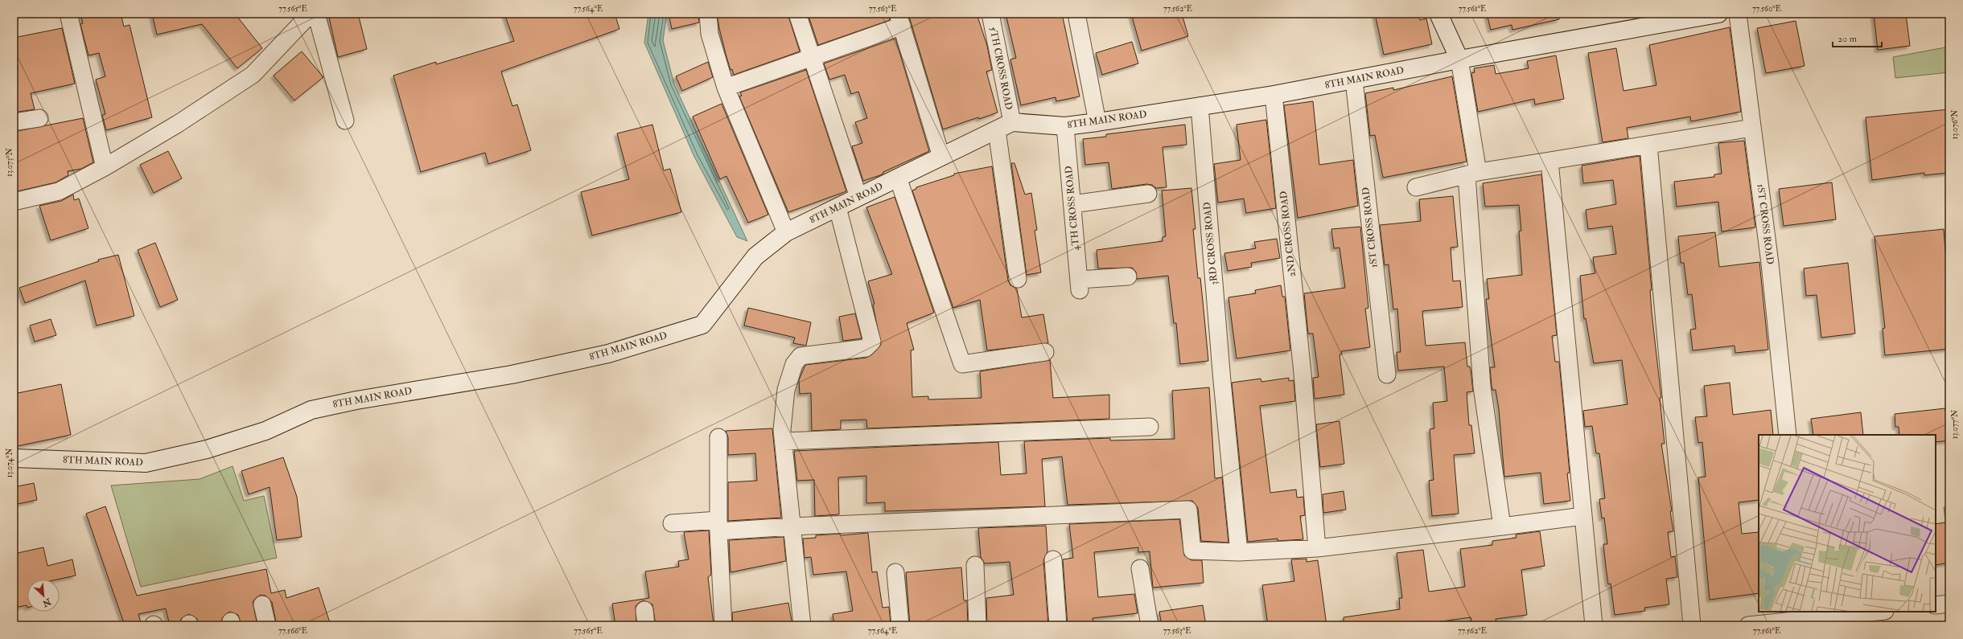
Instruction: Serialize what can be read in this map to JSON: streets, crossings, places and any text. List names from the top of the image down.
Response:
{
  "streets": {
    "street": [
      "5TH CROSS ROAD",
      "8TH MAIN ROAD",
      "4TH CROSS ROAD",
      "1ST CROSS ROAD",
      "2ND CROSS ROAD",
      "3RD CROSS ROAD"
    ]
  },
  "crossings": [
    ["5TH CROSS ROAD", "8TH MAIN ROAD"],
    ["8TH MAIN ROAD", "4TH CROSS ROAD"],
    ["8TH MAIN ROAD", "1ST CROSS ROAD"],
    ["8TH MAIN ROAD", "2ND CROSS ROAD"],
    ["8TH MAIN ROAD", "3RD CROSS ROAD"]
  ],
  "scale_bar": "20 m",
  "north": "bottom right",
  "coordinates": [
    "77.565°E",
    "77.564°E",
    "77.563°E",
    "77.562°E",
    "77.561°E",
    "77.560°E",
    "13.076°N",
    "13.073°N",
    "13.077°N",
    "13.074°N",
    "77.566°E"
  ]
}
